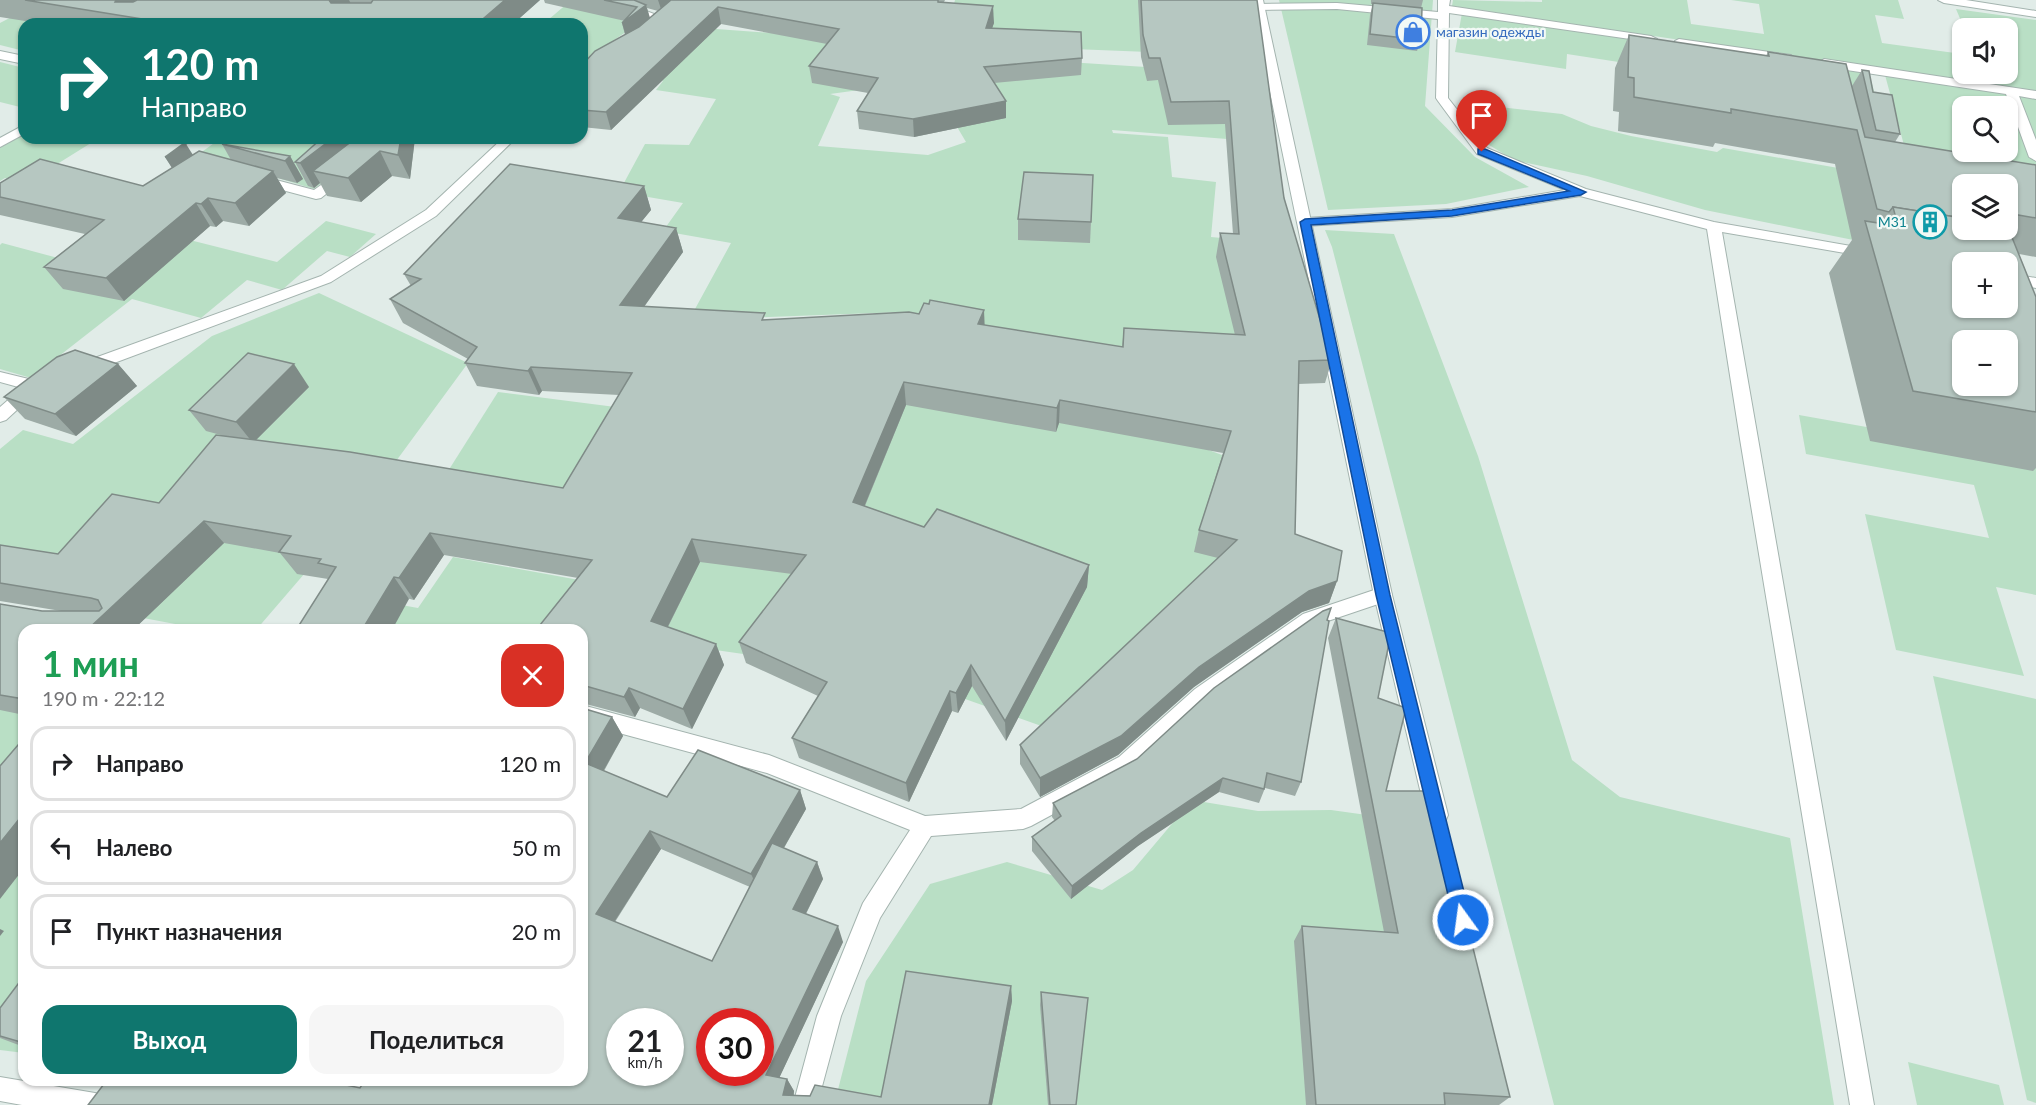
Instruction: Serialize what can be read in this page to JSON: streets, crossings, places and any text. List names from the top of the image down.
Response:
{
  "places": {
    "shop": ["магазин одежды"],
    "building": ["М31"]
  },
  "page": {
    "map_buttons": ["+", "−"],
    "turn": ["120 m", "Направо"],
    "heading": ["1 мин", "190 m · 22:12"],
    "list": [
      {
        "name": "Направо",
        "value": "120 m"
      },
      {
        "name": "Налево",
        "value": "50 m"
      },
      {
        "name": "Пункт назначения",
        "value": "20 m"
      }
    ],
    "buttons": ["Выход", "Поделиться"],
    "speed": "21 km/h",
    "limit": "30"
  }
}
